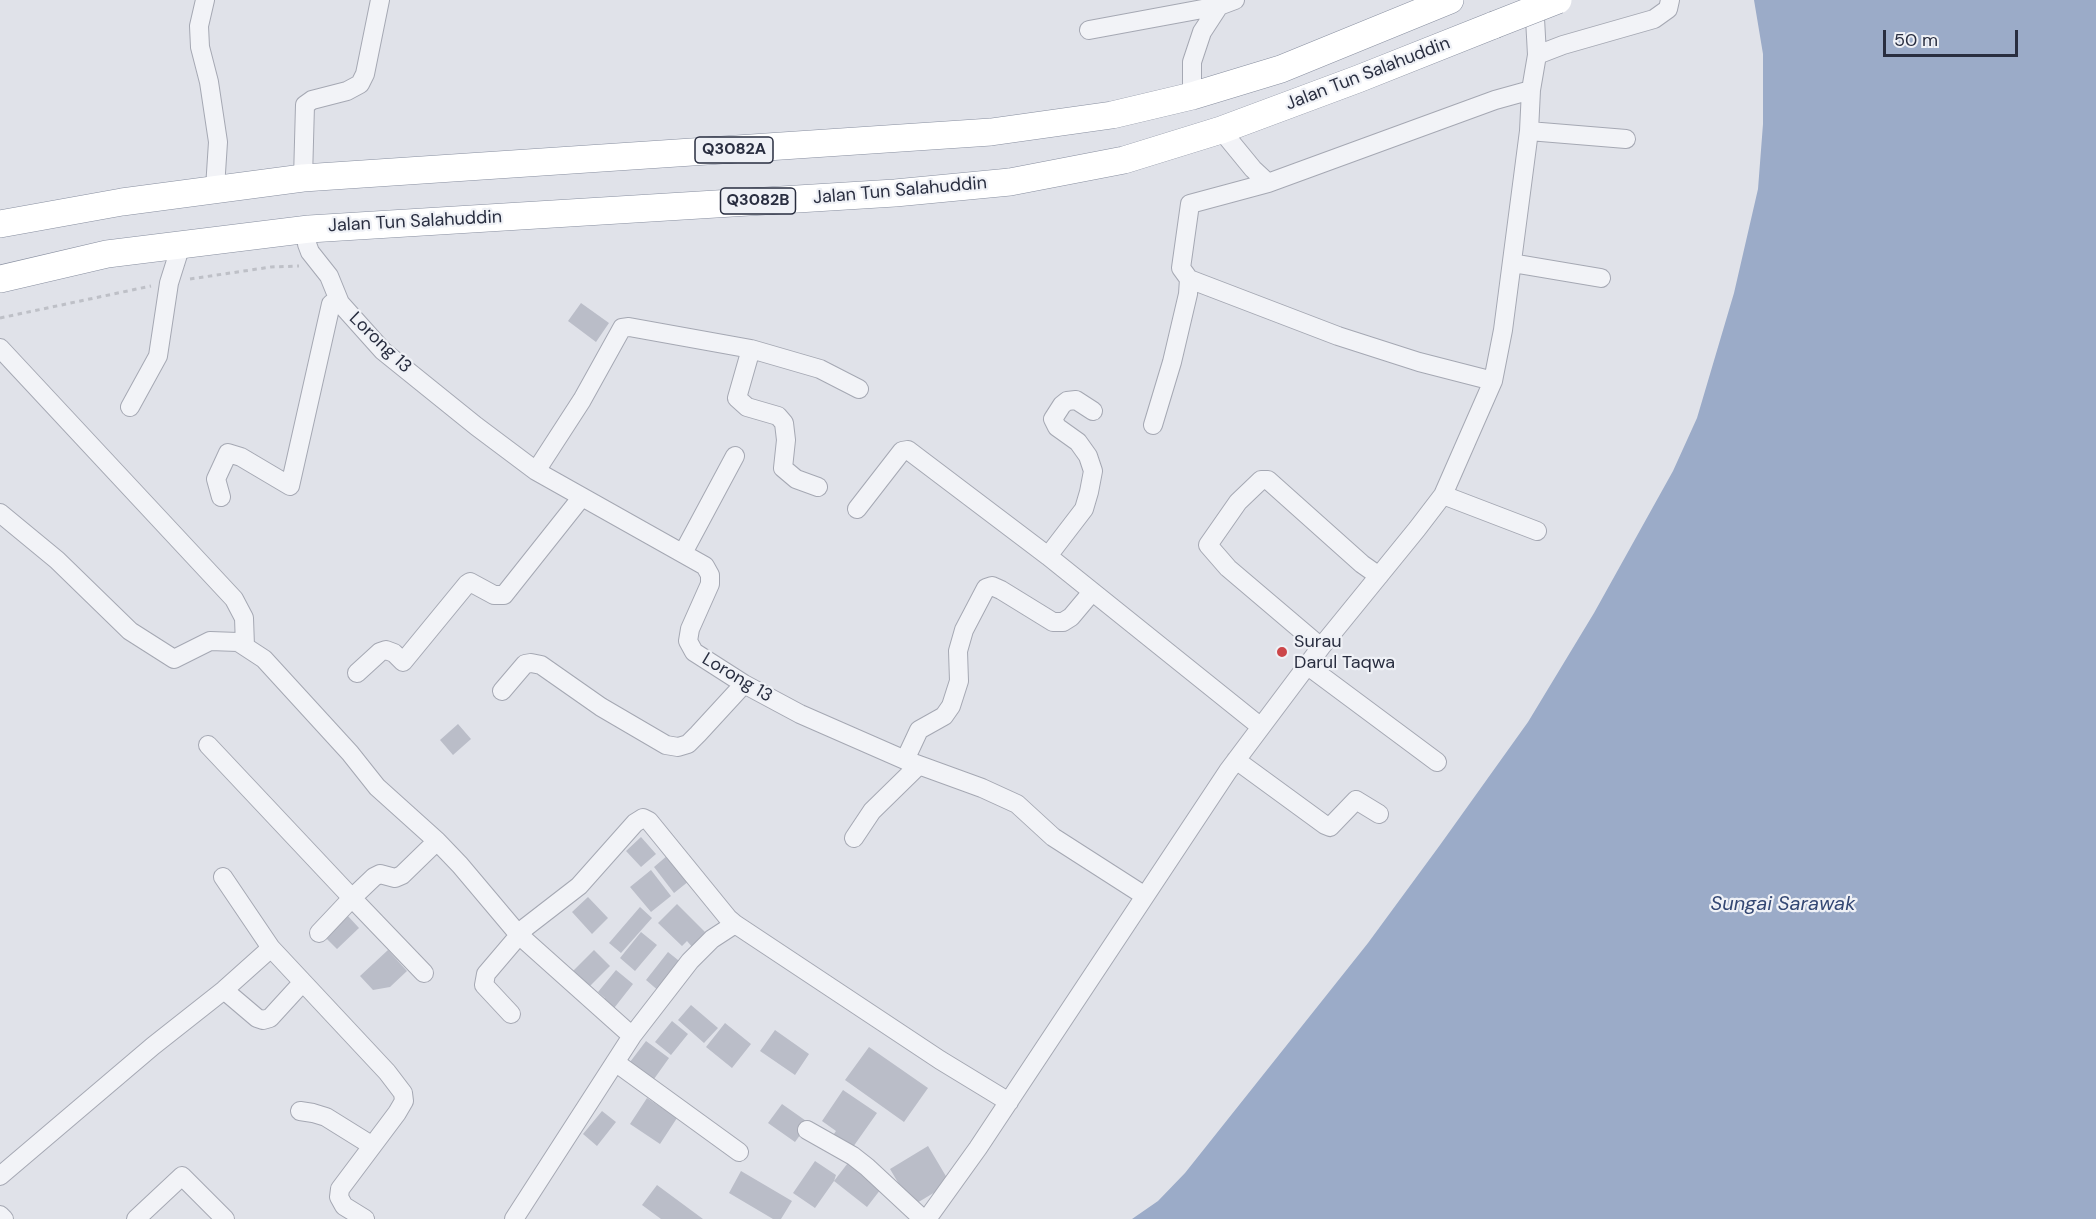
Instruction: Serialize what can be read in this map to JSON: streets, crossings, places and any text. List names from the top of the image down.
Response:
{
  "streets": {
    "highway": ["Jalan Tun Salahuddin", "Q3082A", "Q3082B"],
    "street": ["Lorong 13"]
  },
  "crossings": [
    ["Jalan Tun Salahuddin", "Lorong 13"]
  ],
  "water": ["Sungai Sarawak"],
  "places": ["Surau Darul Taqwa"],
  "scale_bar": "50 m"
}
